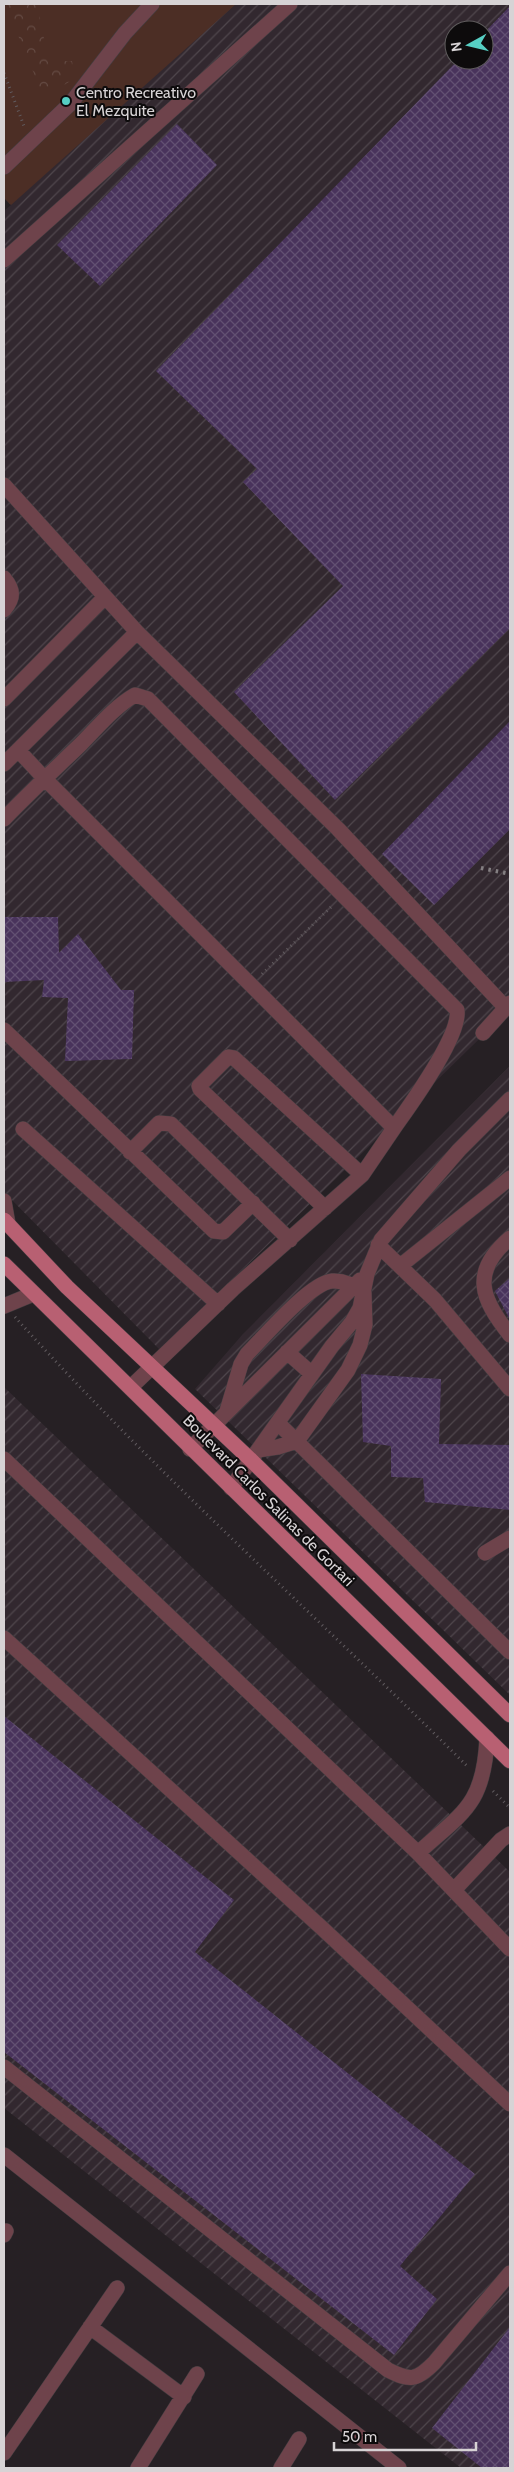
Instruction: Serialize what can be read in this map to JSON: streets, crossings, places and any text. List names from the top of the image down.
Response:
{
  "streets": {
    "main road": ["Boulevard Carlos Salinas de Gortari"]
  },
  "places": ["Centro Recreativo El Mezquite"],
  "scale_bar": "50 m",
  "north": "left"
}
